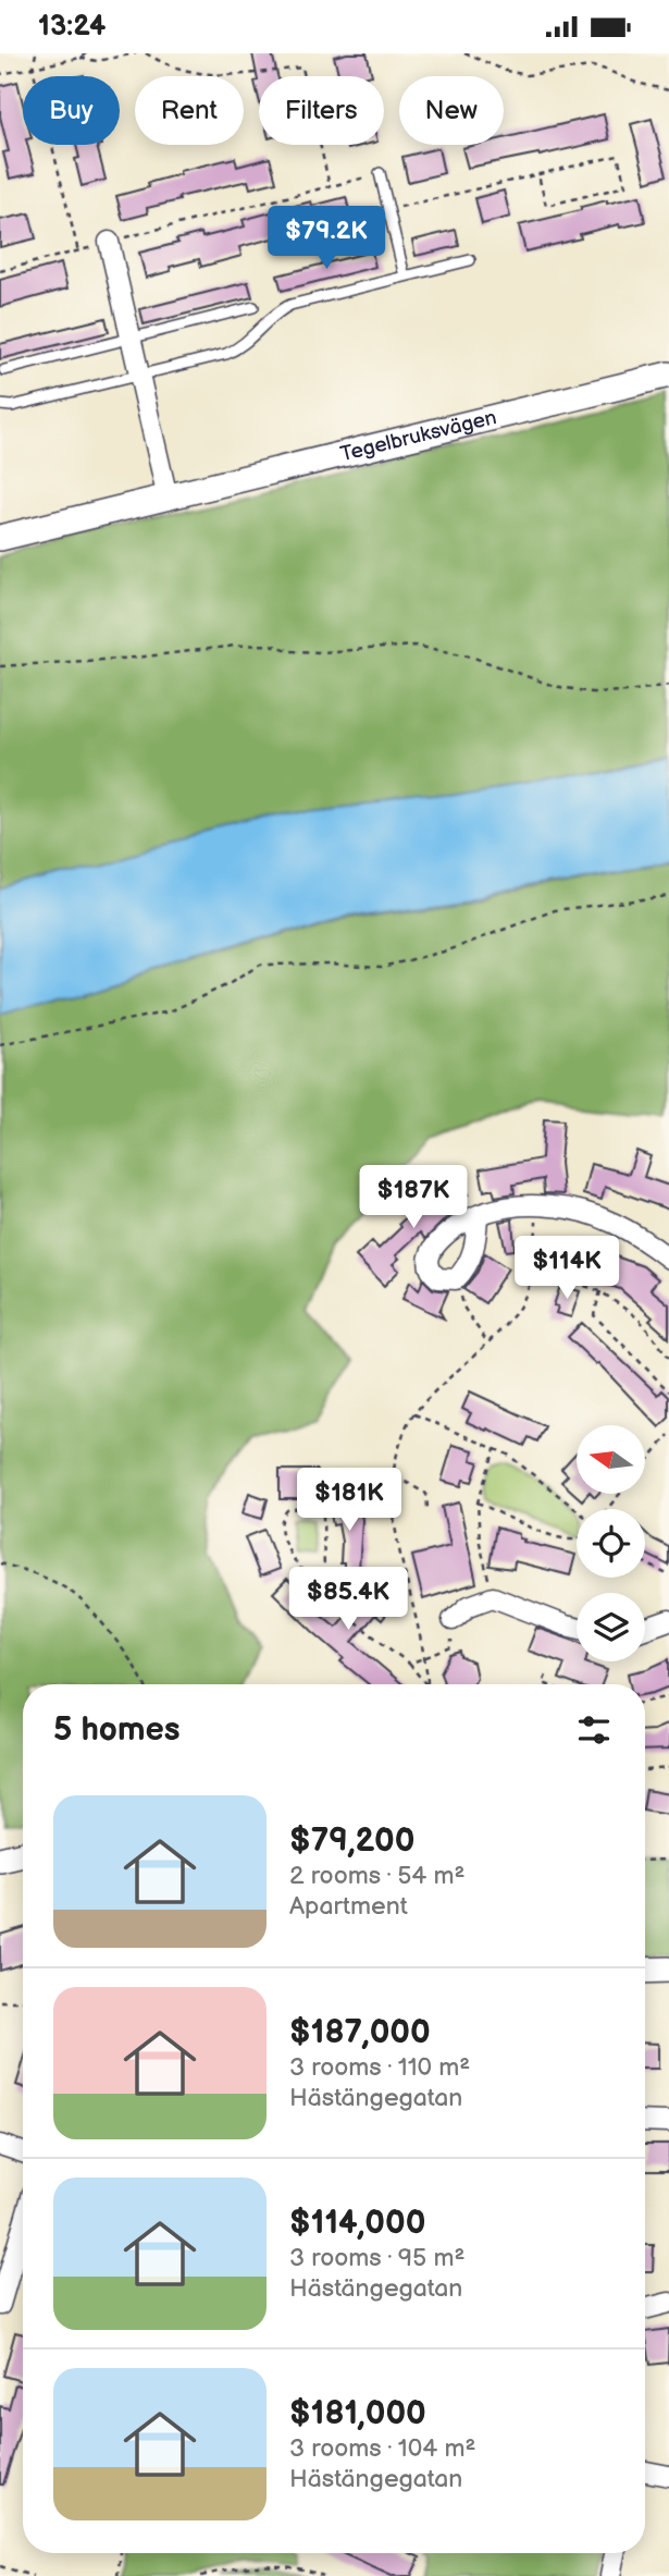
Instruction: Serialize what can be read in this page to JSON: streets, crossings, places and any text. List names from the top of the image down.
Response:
{
  "streets": {
    "street": ["Tegelbruksvägen"]
  },
  "north": "left",
  "page": {
    "status": "13:24",
    "chip": [
      "Buy",
      "Rent",
      "Filters",
      "New"
    ],
    "price": [
      "$79.2K",
      "$187K",
      "$114K",
      "$181K",
      "$85.4K"
    ],
    "heading": "5 homes",
    "list": [
      {
        "name": "$79,200",
        "note": "2 rooms · 54 m² · Apartment"
      },
      {
        "name": "$187,000",
        "note": "3 rooms · 110 m² · Hästängegatan"
      },
      {
        "name": "$114,000",
        "note": "3 rooms · 95 m² · Hästängegatan"
      },
      {
        "name": "$181,000",
        "note": "3 rooms · 104 m² · Hästängegatan"
      }
    ]
  }
}
